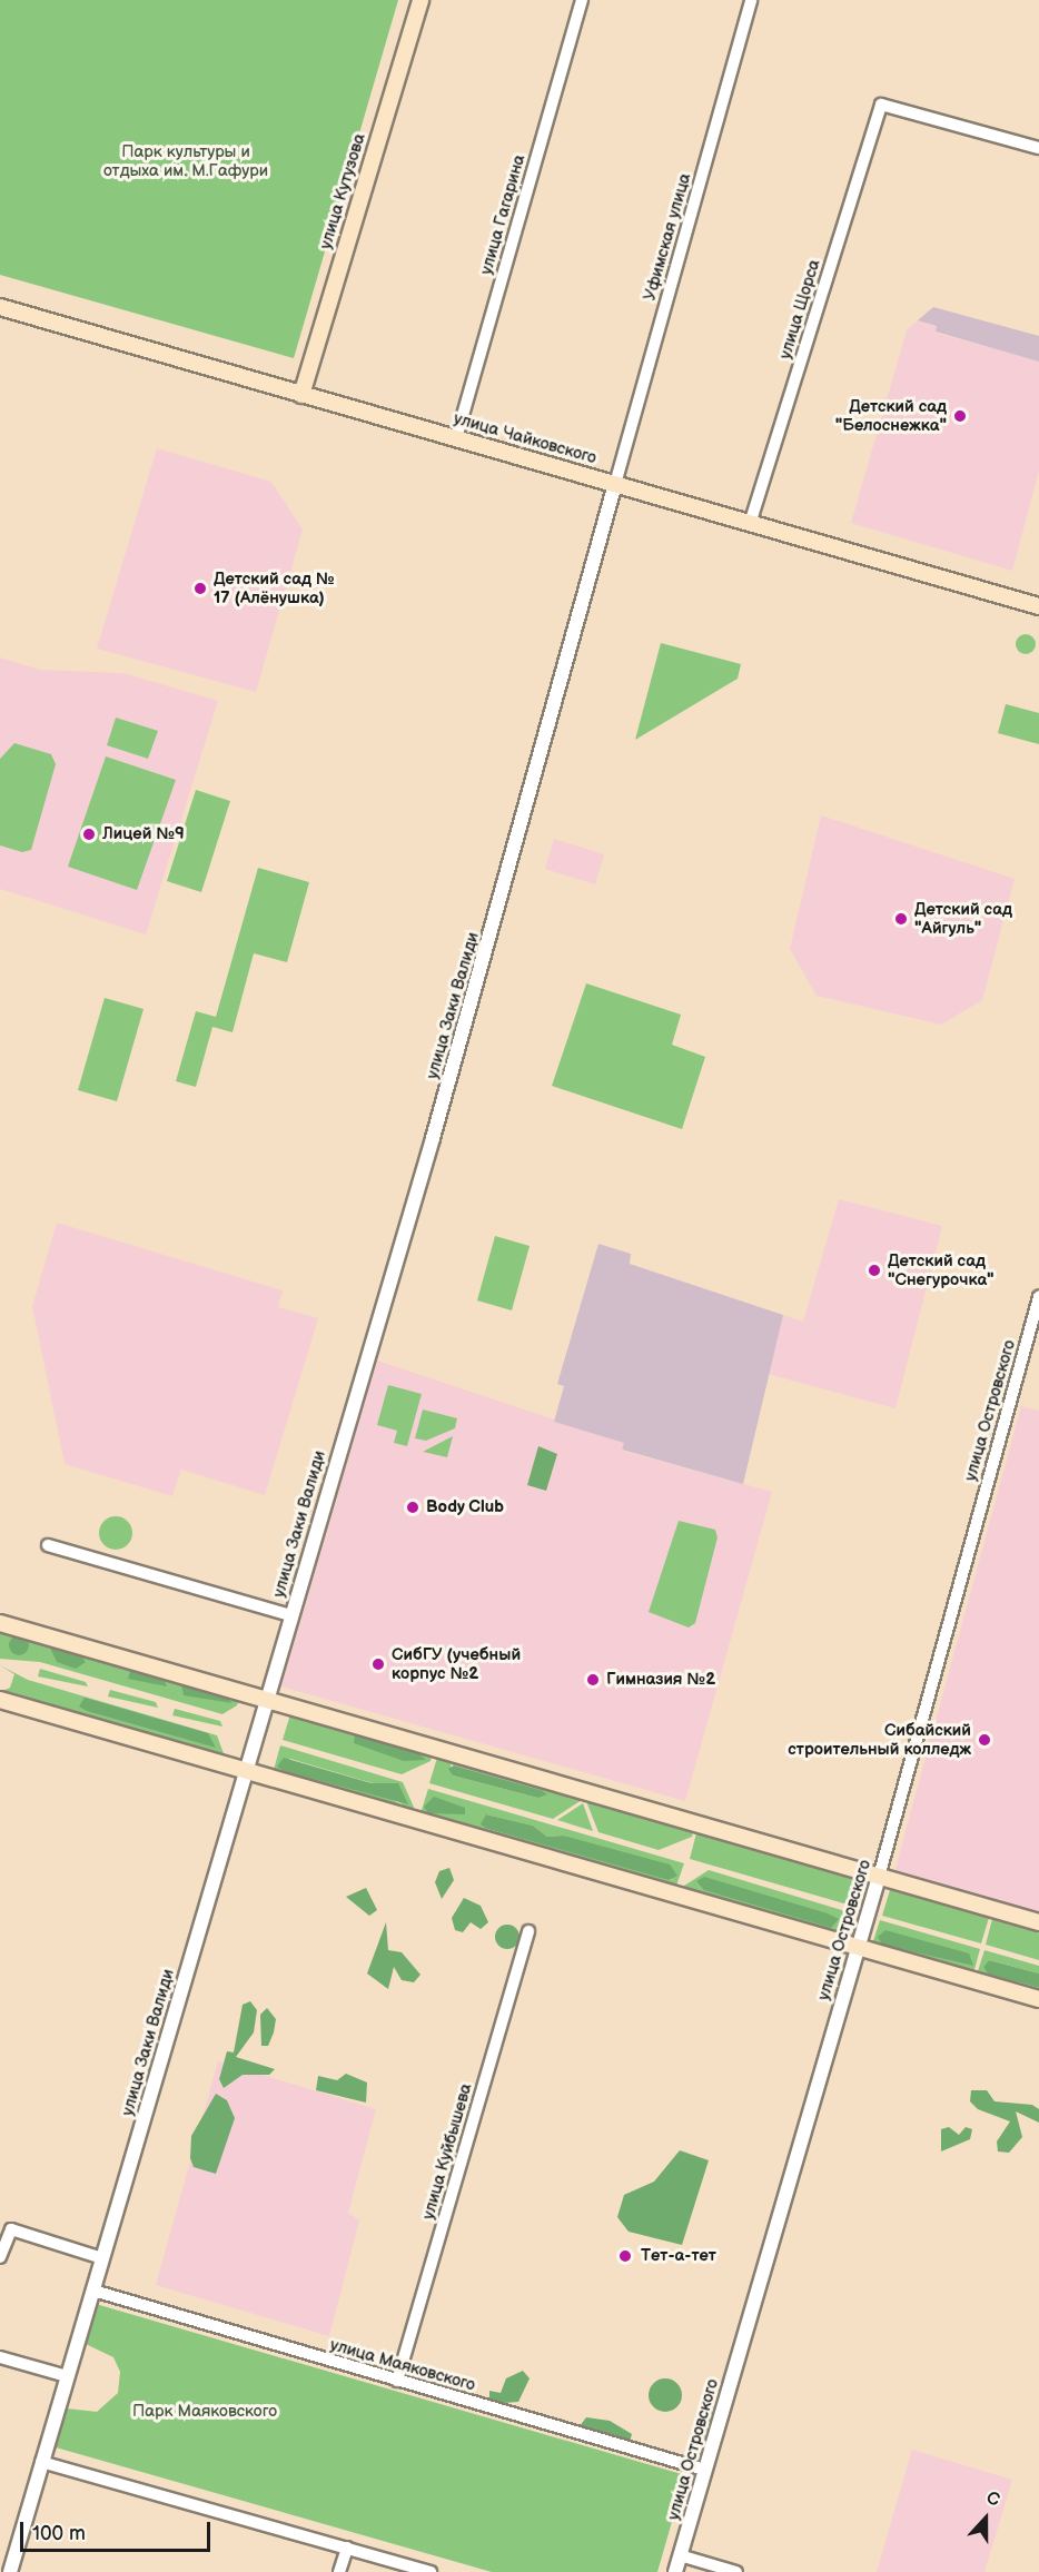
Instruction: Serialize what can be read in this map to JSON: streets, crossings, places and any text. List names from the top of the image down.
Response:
{
  "streets": {
    "main road": ["улица Кутузова", "улица Чайковского"],
    "street": [
      "улица Гагарина",
      "Уфимская улица",
      "улица Щорса",
      "улица Заки Валиди",
      "улица Островского",
      "улица Куйбышева",
      "улица Маяковского"
    ]
  },
  "crossings": [
    ["улица Кутузова", "улица Чайковского"],
    ["улица Гагарина", "улица Чайковского"],
    ["Уфимская улица", "улица Чайковского"],
    ["Уфимская улица", "улица Заки Валиди"],
    ["улица Щорса", "улица Чайковского"],
    ["улица Чайковского", "улица Заки Валиди"],
    ["улица Заки Валиди", "улица Маяковского"],
    ["улица Островского", "улица Маяковского"],
    ["улица Куйбышева", "улица Маяковского"]
  ],
  "parks": ["Парк культуры и отдыха им. М.Гафури", "Парк Маяковского"],
  "places": [
    "Детский сад \"Белоснежка\"",
    "Детский сад № 17 (Алёнушка)",
    "Лицей №9",
    "Детский сад \"Айгуль\"",
    "Детский сад \"Снегурочка\"",
    "Body Club",
    "СибГУ (учебный корпус №2",
    "Гимназия №2",
    "Сибайский строительный колледж",
    "Тет-а-тет"
  ],
  "scale_bar": "100 m",
  "north": "top"
}
